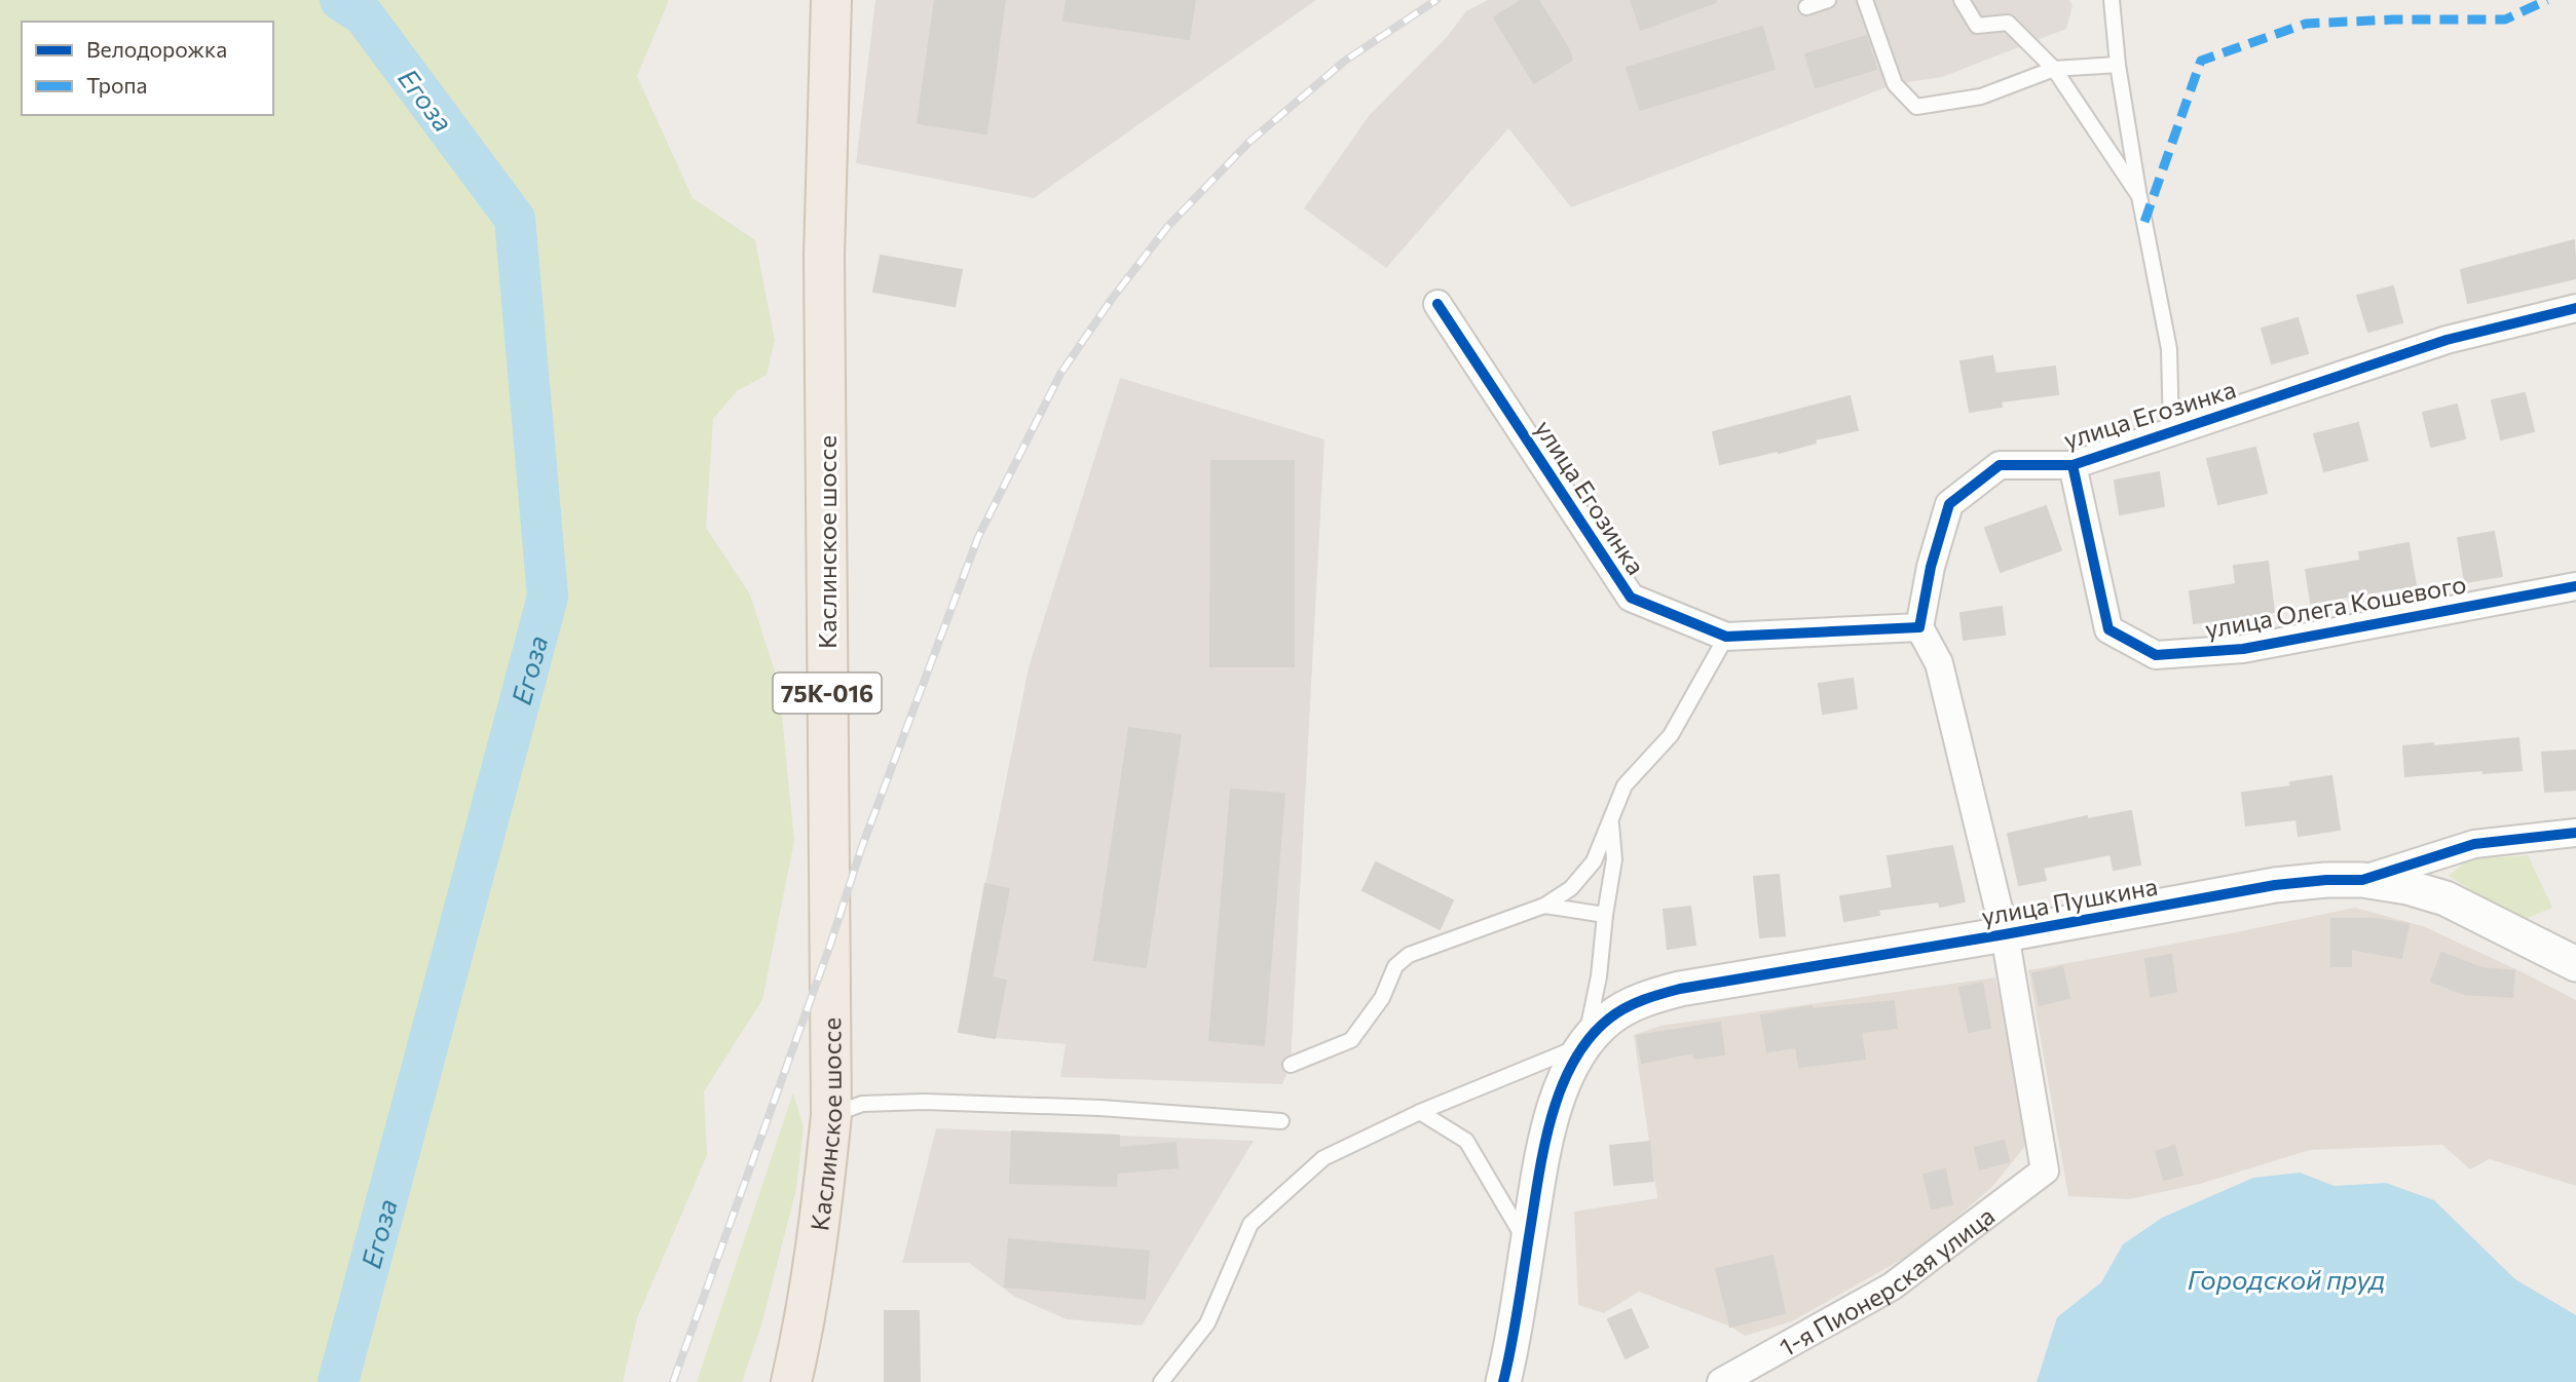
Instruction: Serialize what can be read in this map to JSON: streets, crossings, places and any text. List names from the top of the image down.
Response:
{
  "streets": {
    "main road": ["Каслинское шоссе", "75К-016"],
    "street": [
      "улица Егозинка",
      "улица Олега Кошевого",
      "улица Пушкина",
      "1-я Пионерская улица"
    ]
  },
  "crossings": [
    ["улица Егозинка", "улица Олега Кошевого"],
    ["улица Пушкина", "1-я Пионерская улица"]
  ],
  "water": ["Егоза", "Городской пруд"],
  "legend": ["Велодорожка", "Тропа"]
}
